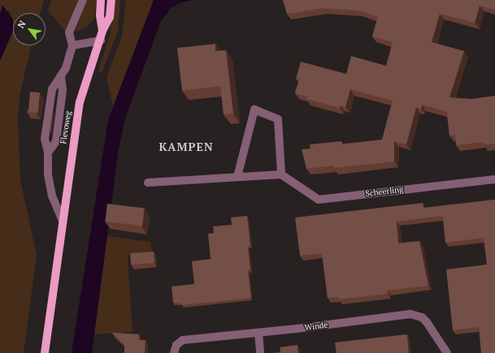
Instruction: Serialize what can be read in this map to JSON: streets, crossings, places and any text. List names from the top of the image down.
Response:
{
  "streets": {
    "main road": ["Flevoweg"],
    "street": ["Scheerling", "Winde"]
  },
  "districts": ["KAMPEN"],
  "north": "top left"
}
